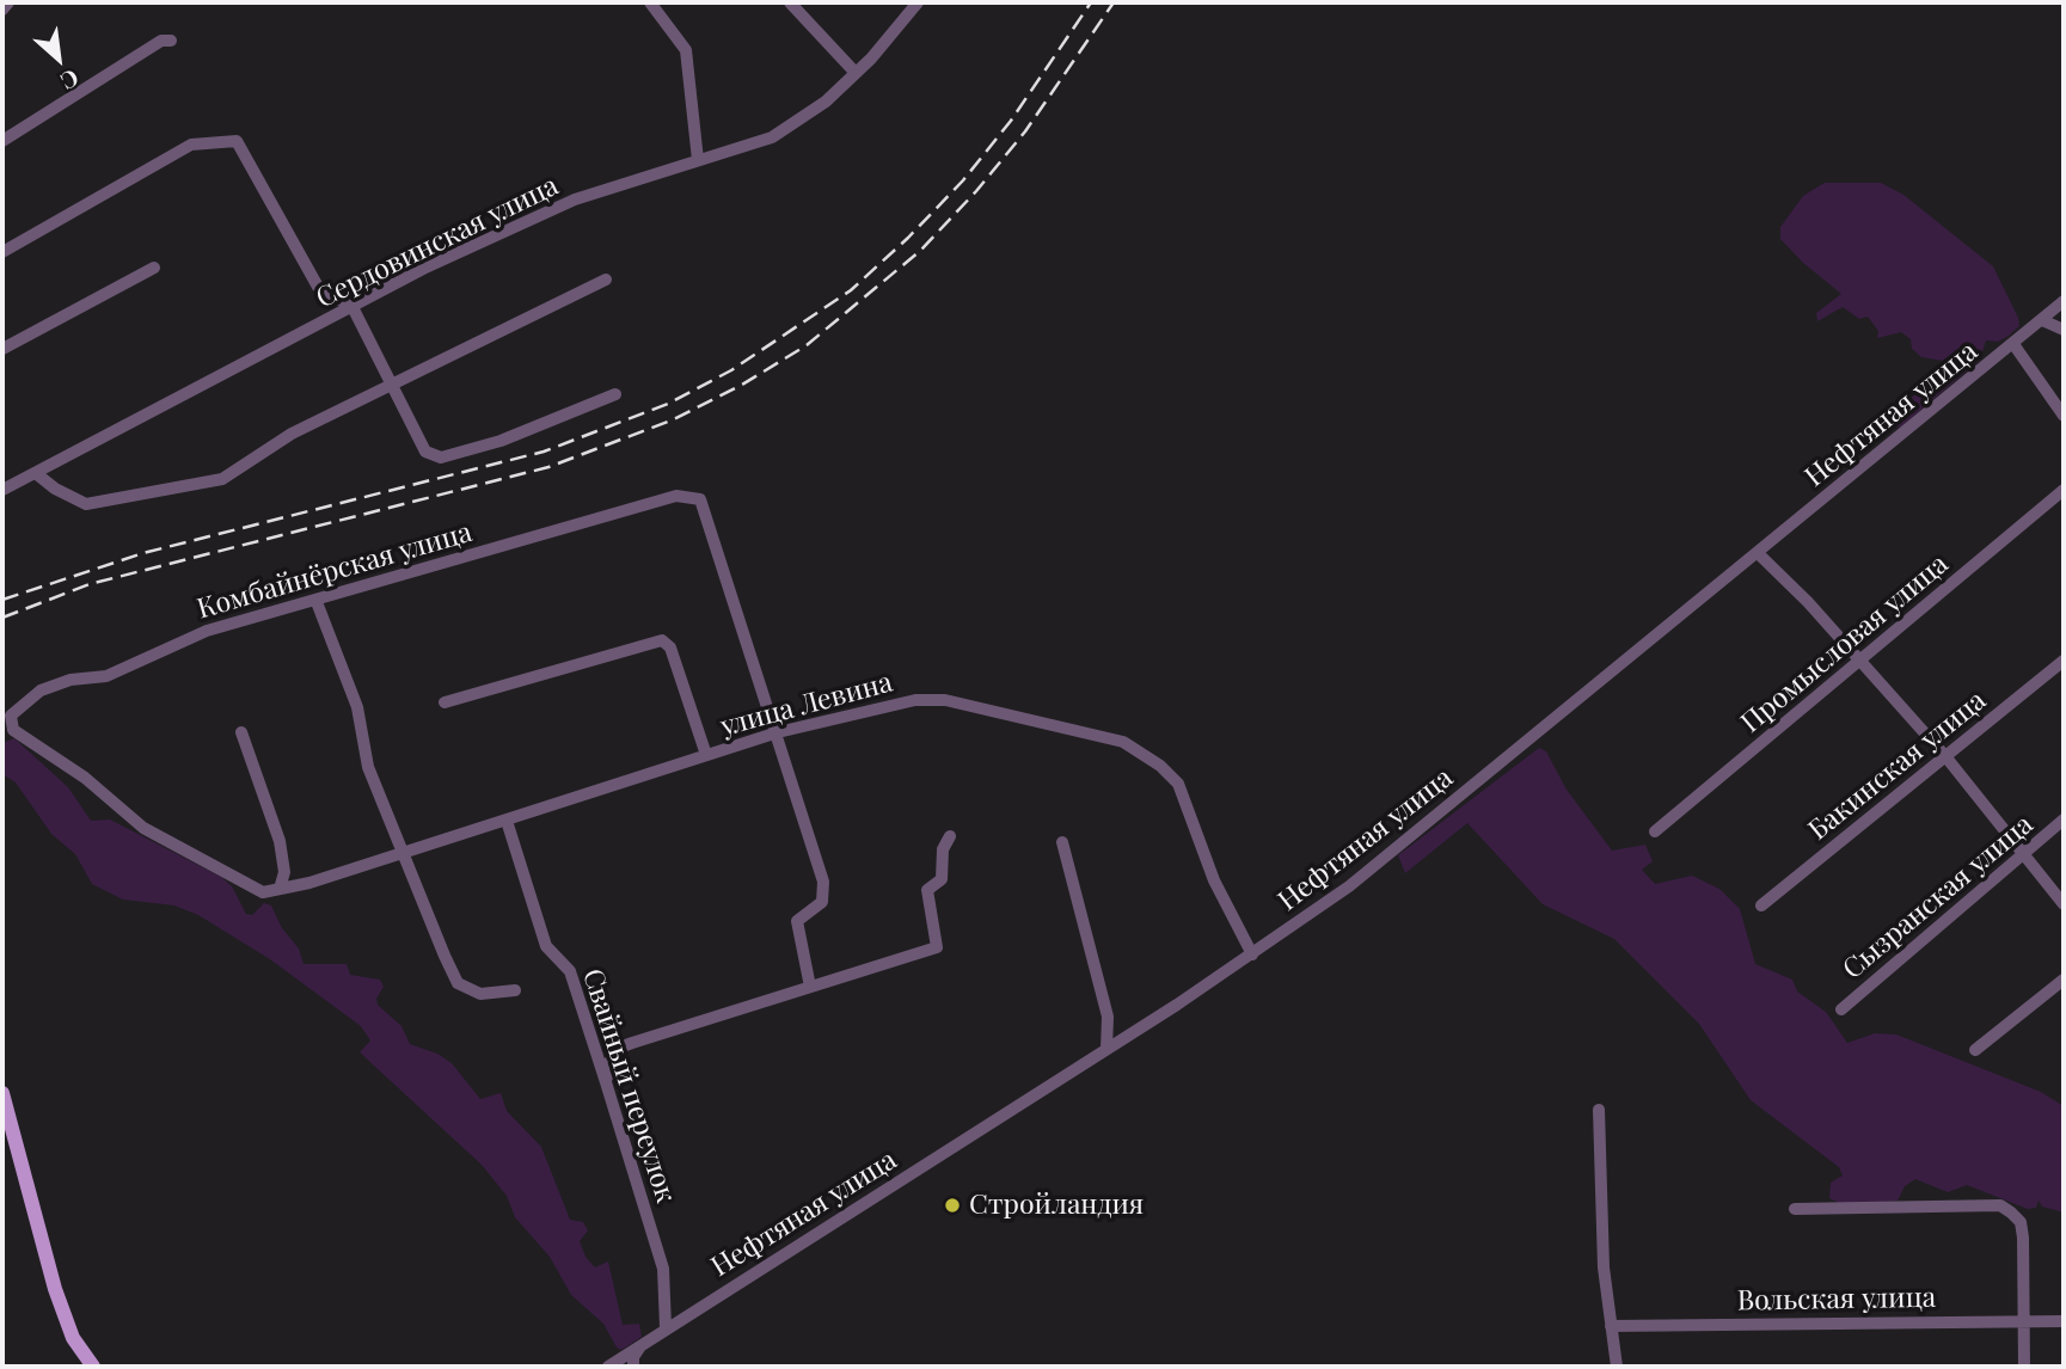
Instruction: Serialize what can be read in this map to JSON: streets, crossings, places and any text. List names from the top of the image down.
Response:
{
  "streets": {
    "street": [
      "Сердовинская улица",
      "Нефтяная улица",
      "Комбайнёрская улица",
      "Промысловая улица",
      "улица Левина",
      "Бакинская улица",
      "Сызранская улица",
      "Свайный переулок",
      "Вольская улица"
    ]
  },
  "crossings": [
    ["Нефтяная улица", "улица Левина"],
    ["Нефтяная улица", "Свайный переулок"],
    ["Комбайнёрская улица", "улица Левина"],
    ["улица Левина", "Свайный переулок"]
  ],
  "places": ["Стройландия"],
  "north": "bottom right"
}
